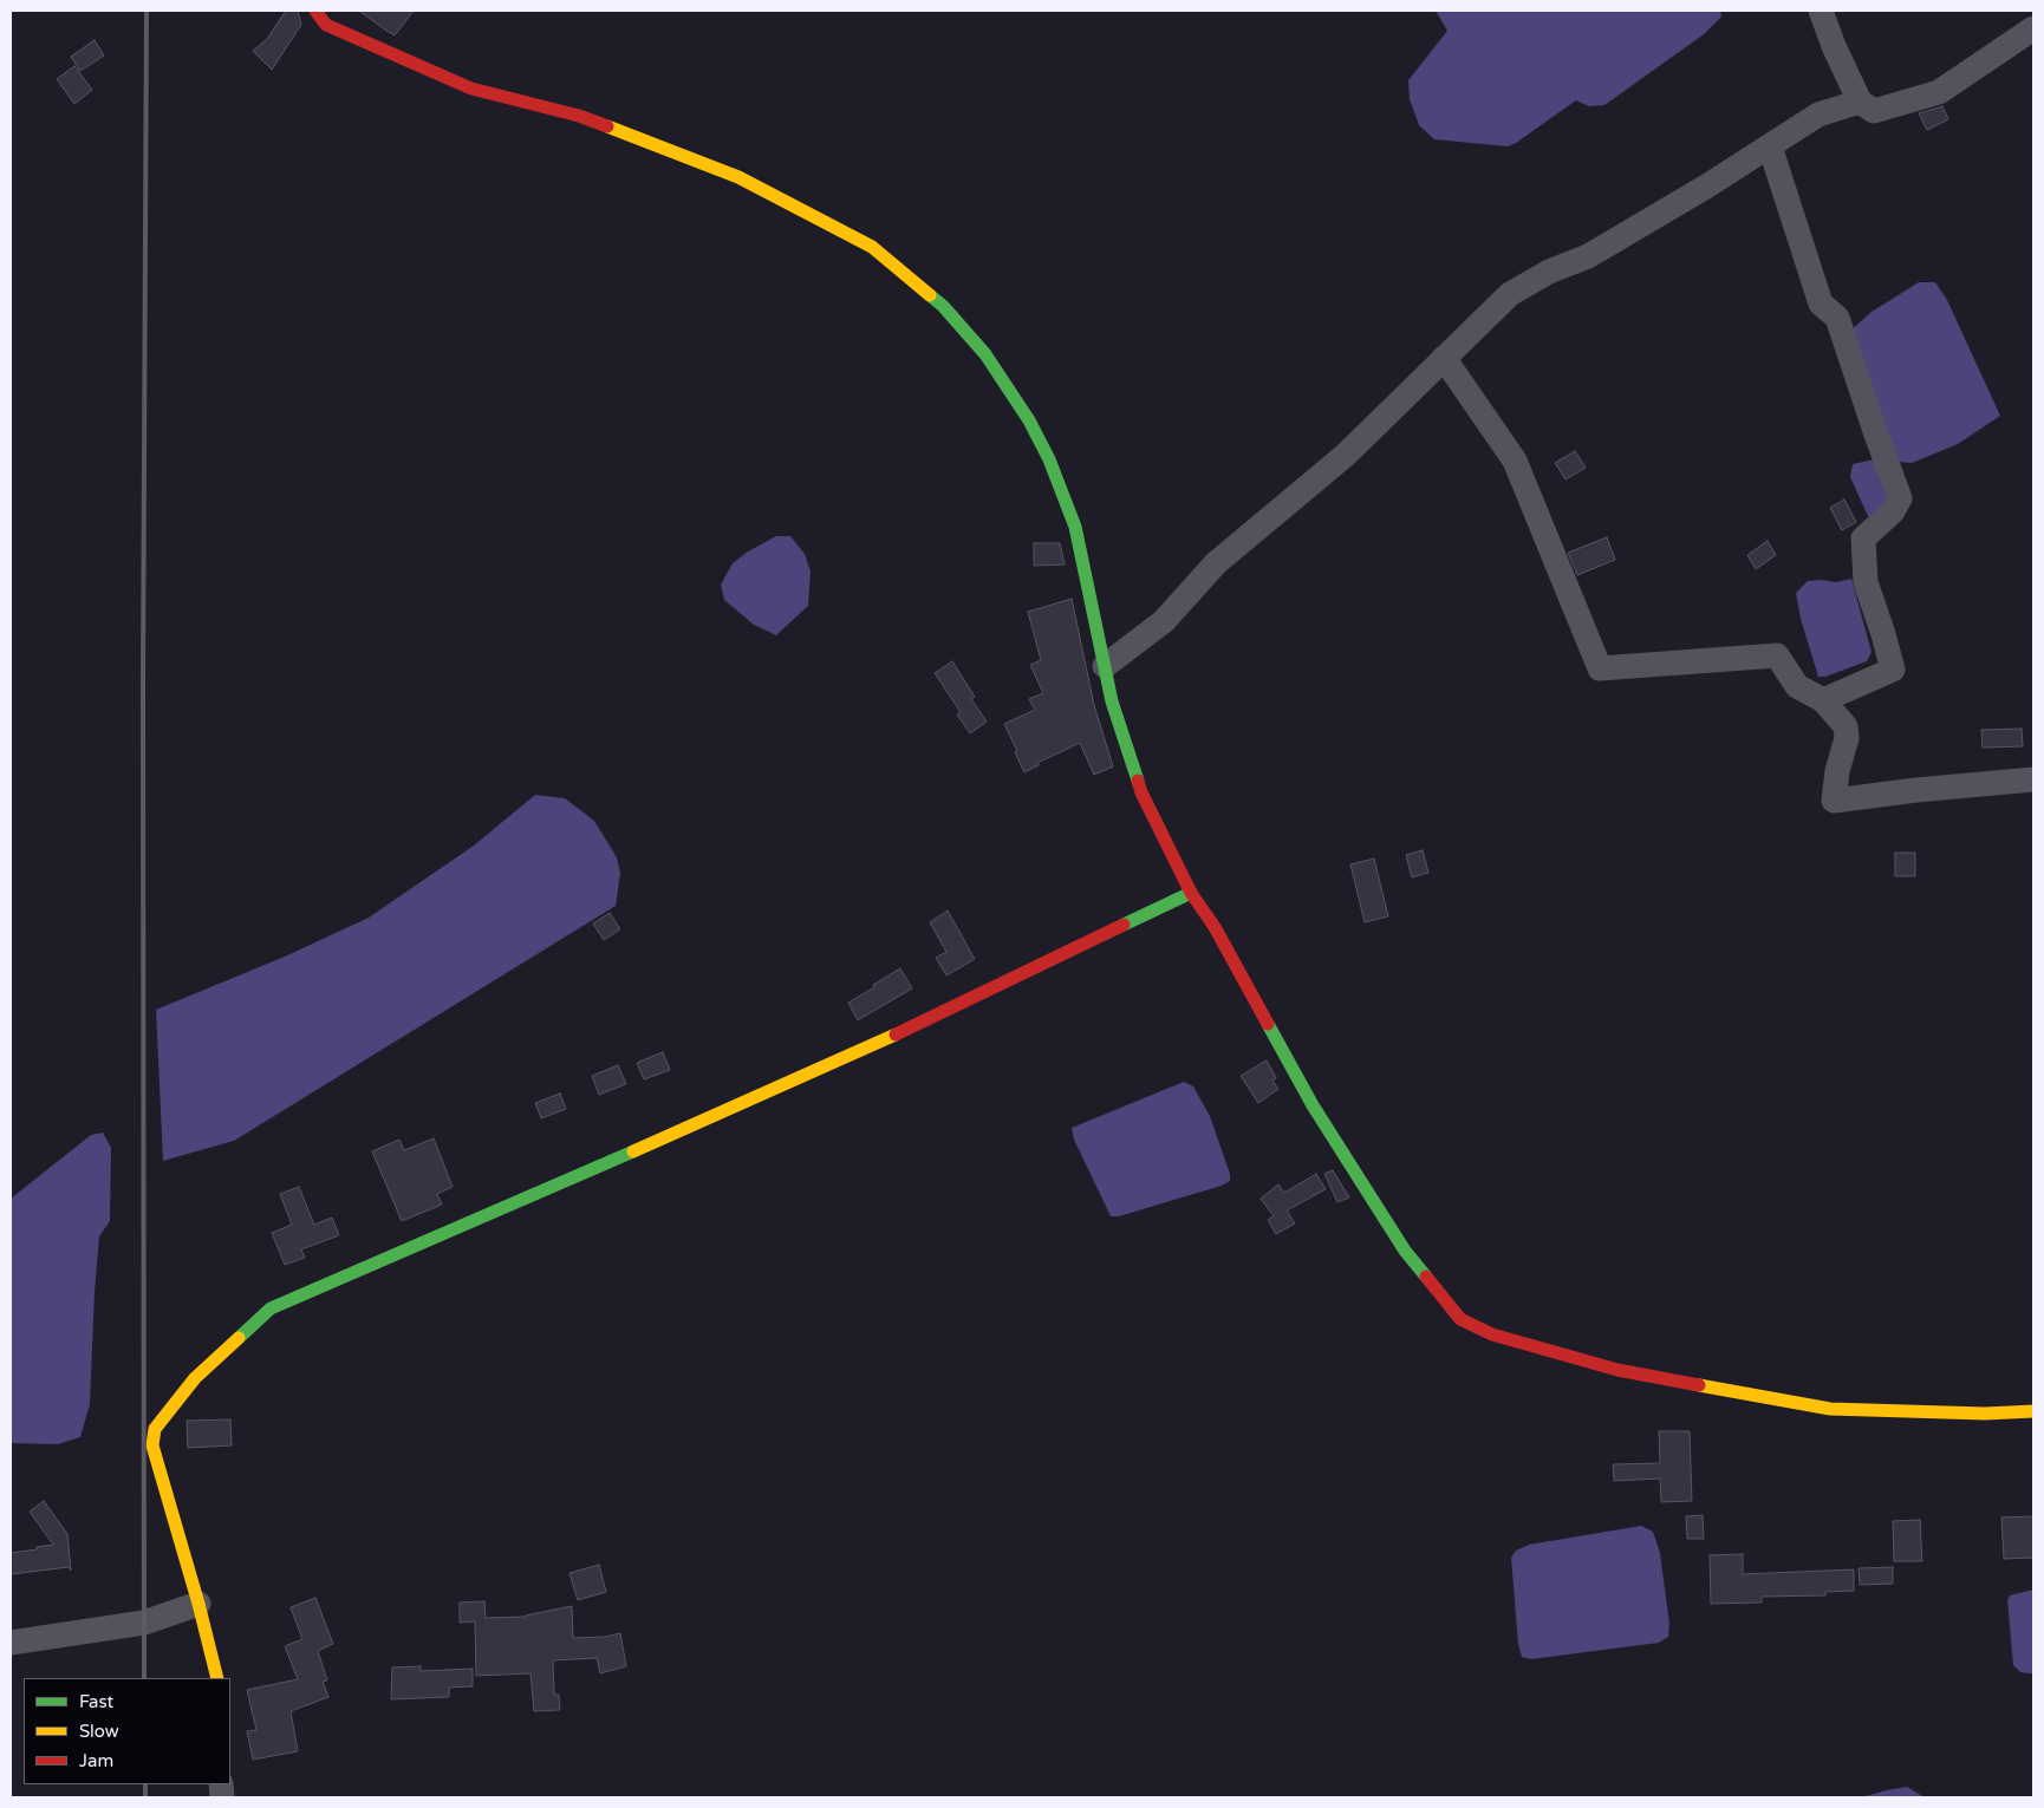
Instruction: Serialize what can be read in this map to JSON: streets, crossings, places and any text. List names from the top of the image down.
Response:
{
  "legend": ["Fast", "Slow", "Jam"]
}
